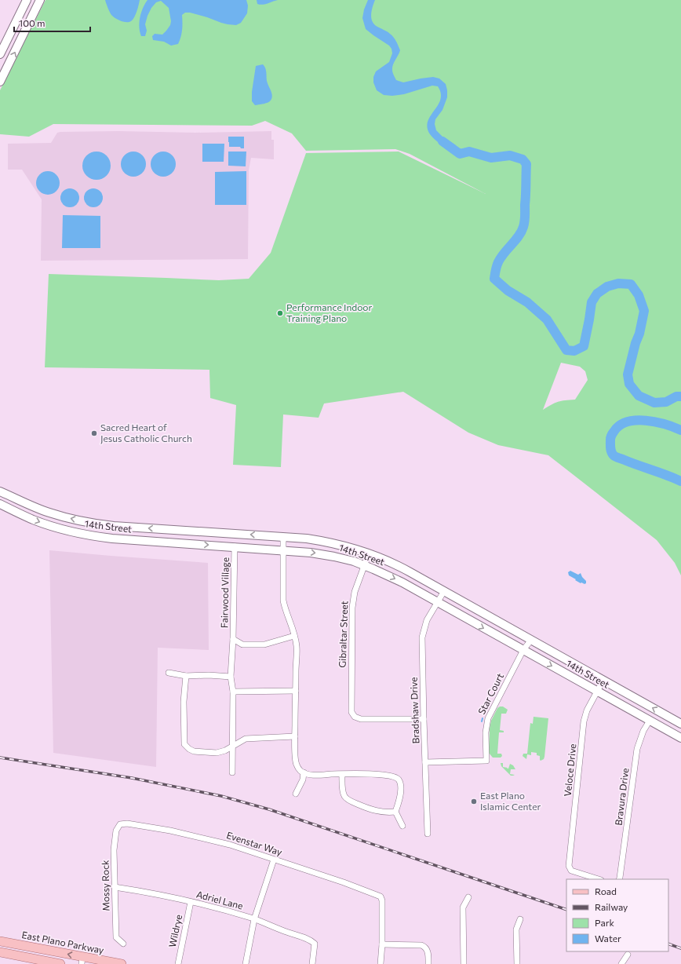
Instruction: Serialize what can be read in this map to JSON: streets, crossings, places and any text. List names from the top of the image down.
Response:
{
  "streets": {
    "main road": ["14th Street", "East Plano Parkway"],
    "street": [
      "Fairwood Village",
      "Gibraltar Street",
      "Star Court",
      "Bradshaw Drive",
      "Veloce Drive",
      "Bravura Drive",
      "Evenstar Way",
      "Mossy Rock",
      "Adriel Lane",
      "Wildrye"
    ]
  },
  "crossings": [
    ["14th Street", "Fairwood Village"],
    ["14th Street", "Gibraltar Street"],
    ["14th Street", "Star Court"],
    ["14th Street", "Bradshaw Drive"],
    ["14th Street", "Veloce Drive"],
    ["14th Street", "Bravura Drive"],
    ["Gibraltar Street", "Bradshaw Drive"],
    ["Star Court", "Bradshaw Drive"],
    ["Evenstar Way", "Mossy Rock"],
    ["Mossy Rock", "Adriel Lane"],
    ["Adriel Lane", "Wildrye"]
  ],
  "places": ["Performance Indoor Training Plano", "Sacred Heart of Jesus Catholic Church", "East Plano Islamic Center"],
  "legend": [
    "Road",
    "Railway",
    "Park",
    "Water"
  ],
  "scale_bar": "100 m"
}
